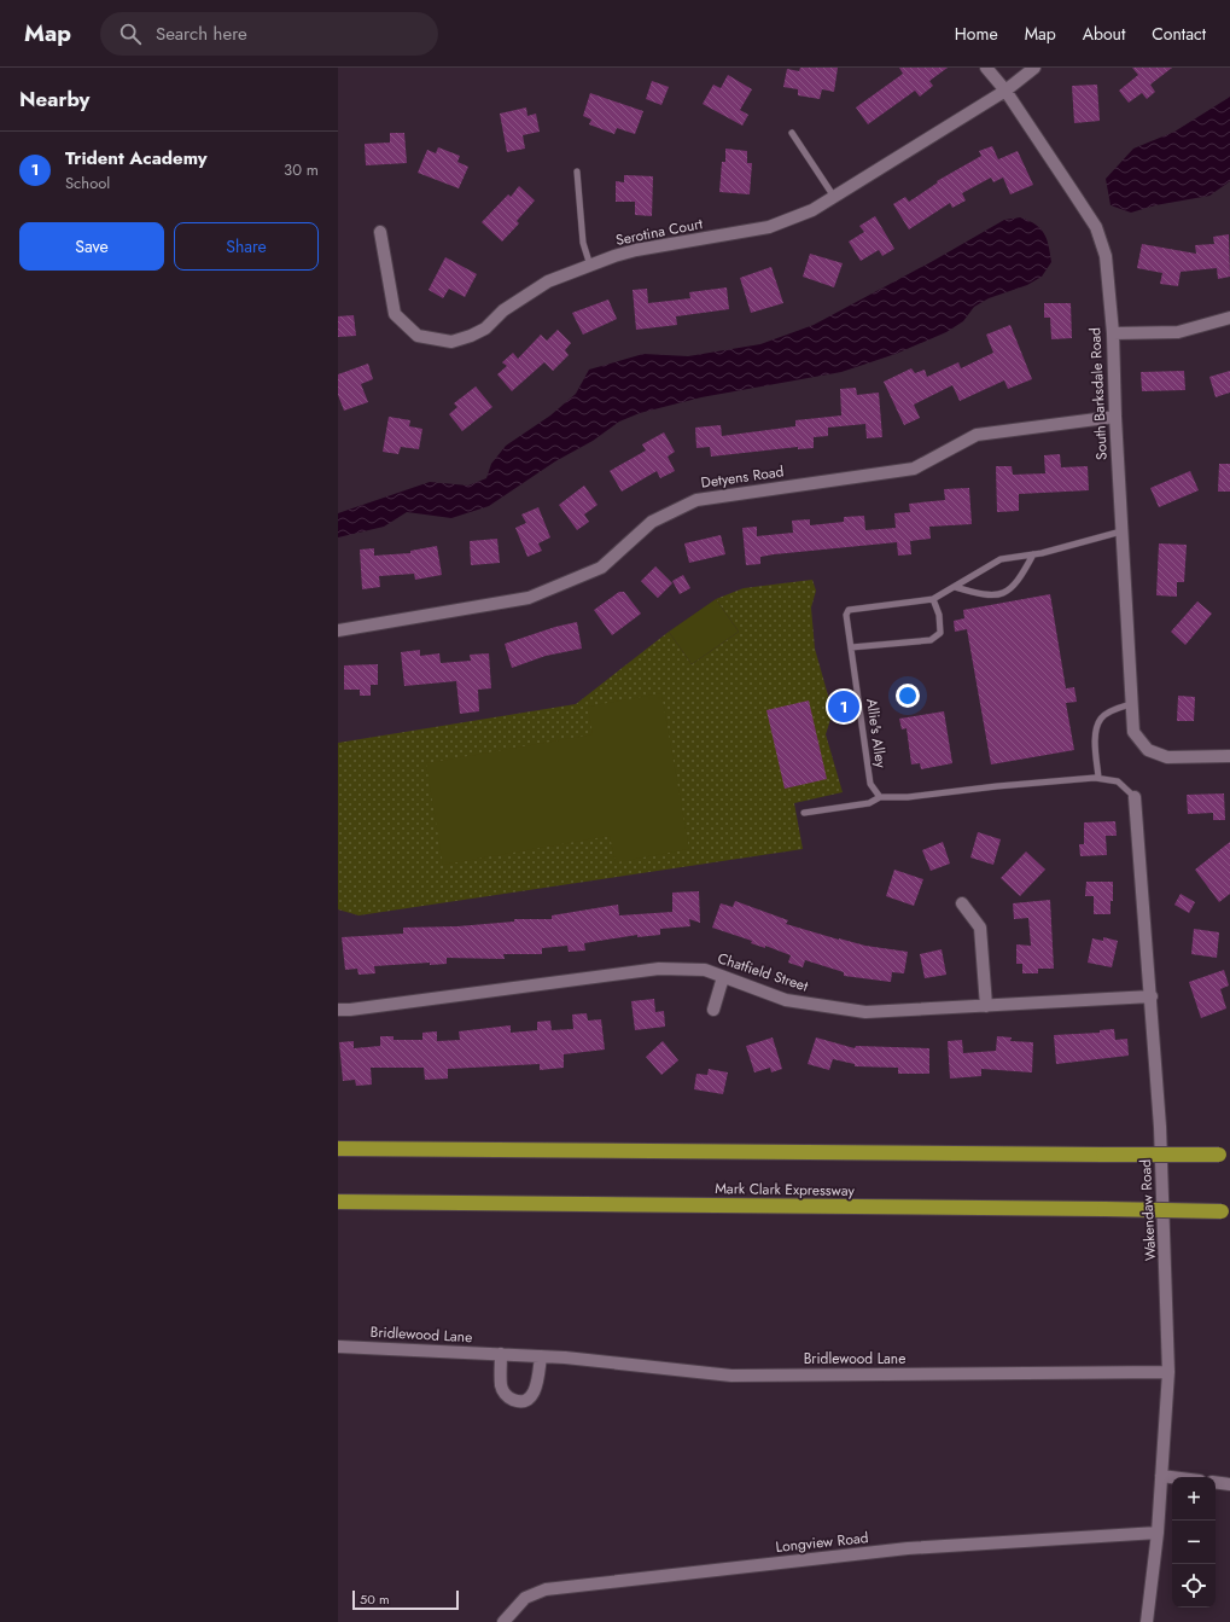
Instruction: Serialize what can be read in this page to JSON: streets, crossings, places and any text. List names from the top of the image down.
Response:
{
  "streets": {
    "highway": ["Mark Clark Expressway"],
    "street": [
      "Serotina Court",
      "South Barksdale Road",
      "Detyens Road",
      "Chatfield Street",
      "Wakendaw Road",
      "Bridlewood Lane",
      "Longview Road"
    ],
    "lane": ["Allie's Alley"]
  },
  "crossings": [
    ["Serotina Court", "South Barksdale Road"],
    ["South Barksdale Road", "Detyens Road"],
    ["South Barksdale Road", "Allie's Alley"],
    ["Chatfield Street", "Wakendaw Road"],
    ["Wakendaw Road", "Bridlewood Lane"],
    ["Wakendaw Road", "Longview Road"]
  ],
  "scale_bar": "50 m",
  "page": {
    "header": "Map",
    "search": "Search here",
    "nav": [
      "Home",
      "Map",
      "About",
      "Contact"
    ],
    "heading": "Nearby",
    "list": [
      {
        "mark": "1",
        "name": "Trident Academy",
        "note": "School",
        "value": "30 m"
      }
    ],
    "buttons": ["Save", "Share"],
    "pins": "1",
    "map_buttons": ["+", "−"],
    "scale": "50 m"
  }
}
